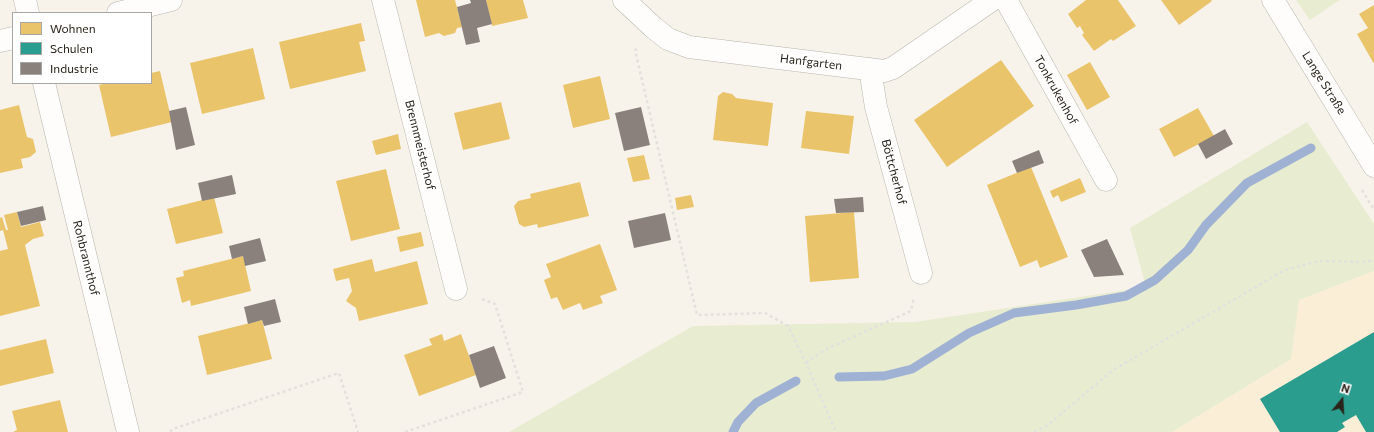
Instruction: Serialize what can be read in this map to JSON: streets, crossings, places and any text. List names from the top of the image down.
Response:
{
  "streets": {
    "street": [
      "Hanfgarten",
      "Lange Straße",
      "Tonkrukenhof",
      "Brennmeisterhof",
      "Böttcherhof",
      "Rohbrannthof"
    ]
  },
  "crossings": [
    ["Hanfgarten", "Böttcherhof"]
  ],
  "legend": ["Wohnen", "Schulen", "Industrie"],
  "north": "top"
}
